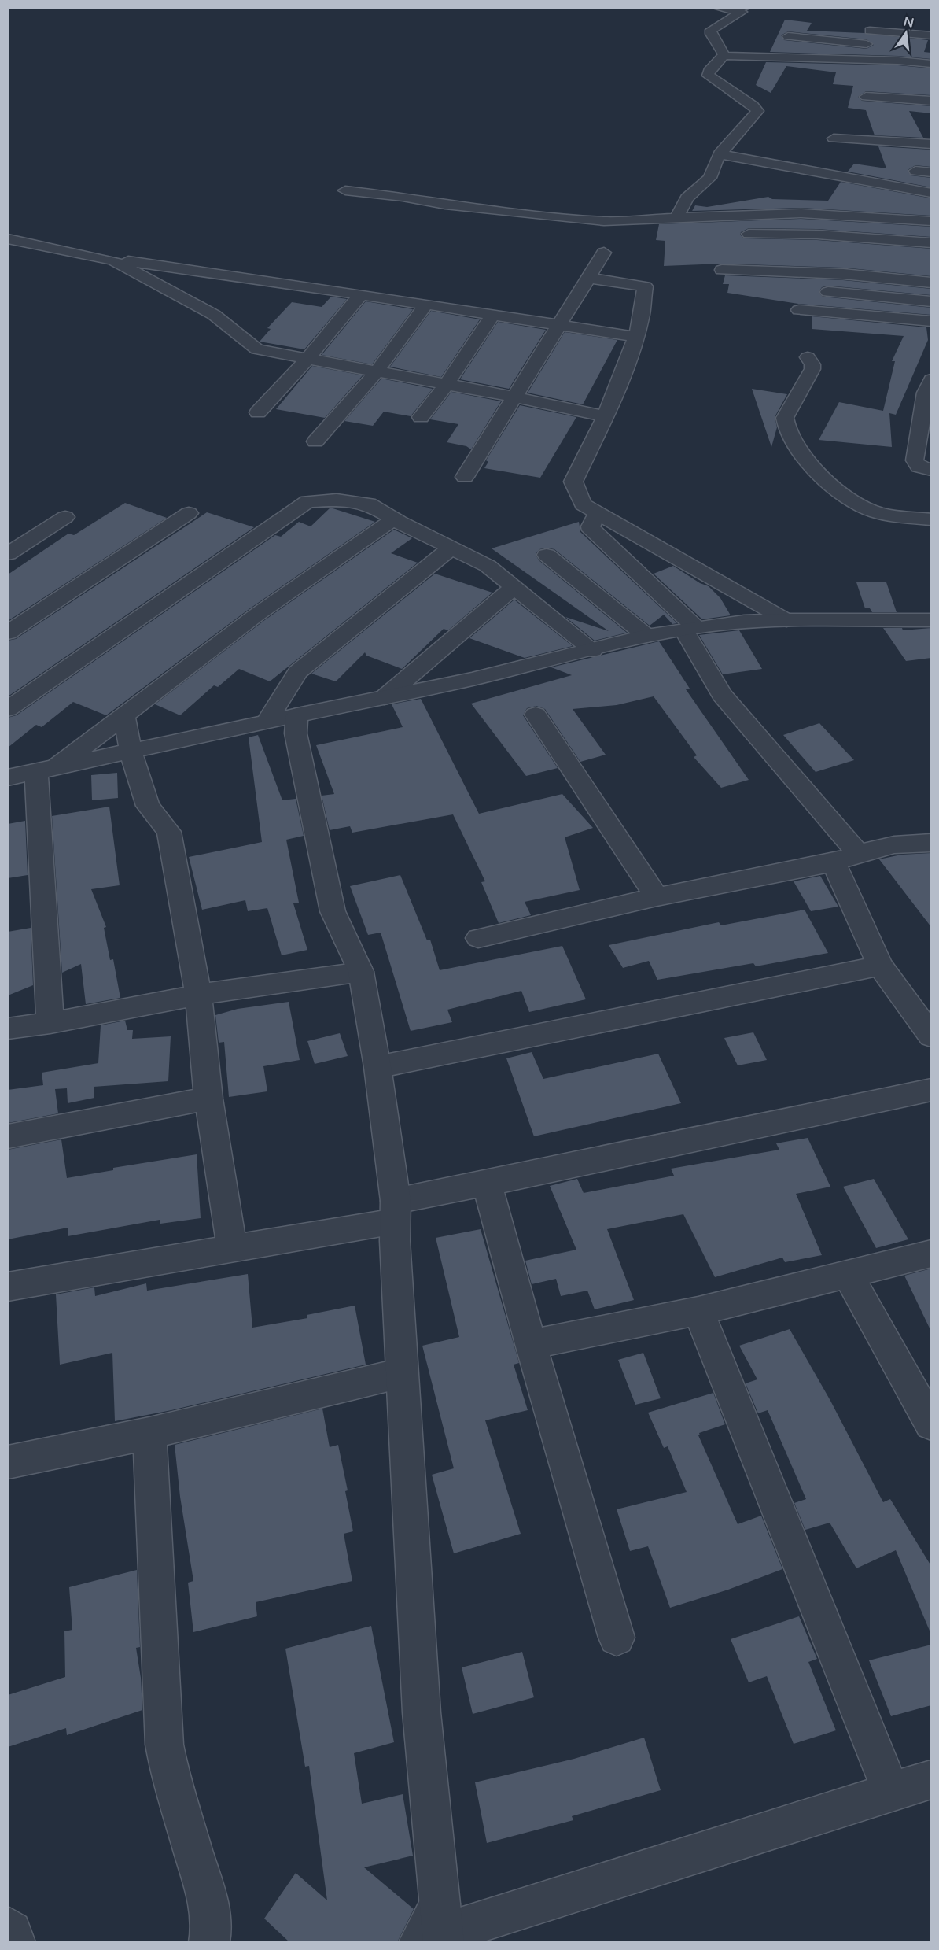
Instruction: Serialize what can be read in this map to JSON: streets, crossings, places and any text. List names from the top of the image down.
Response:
{
  "north": "top"
}
